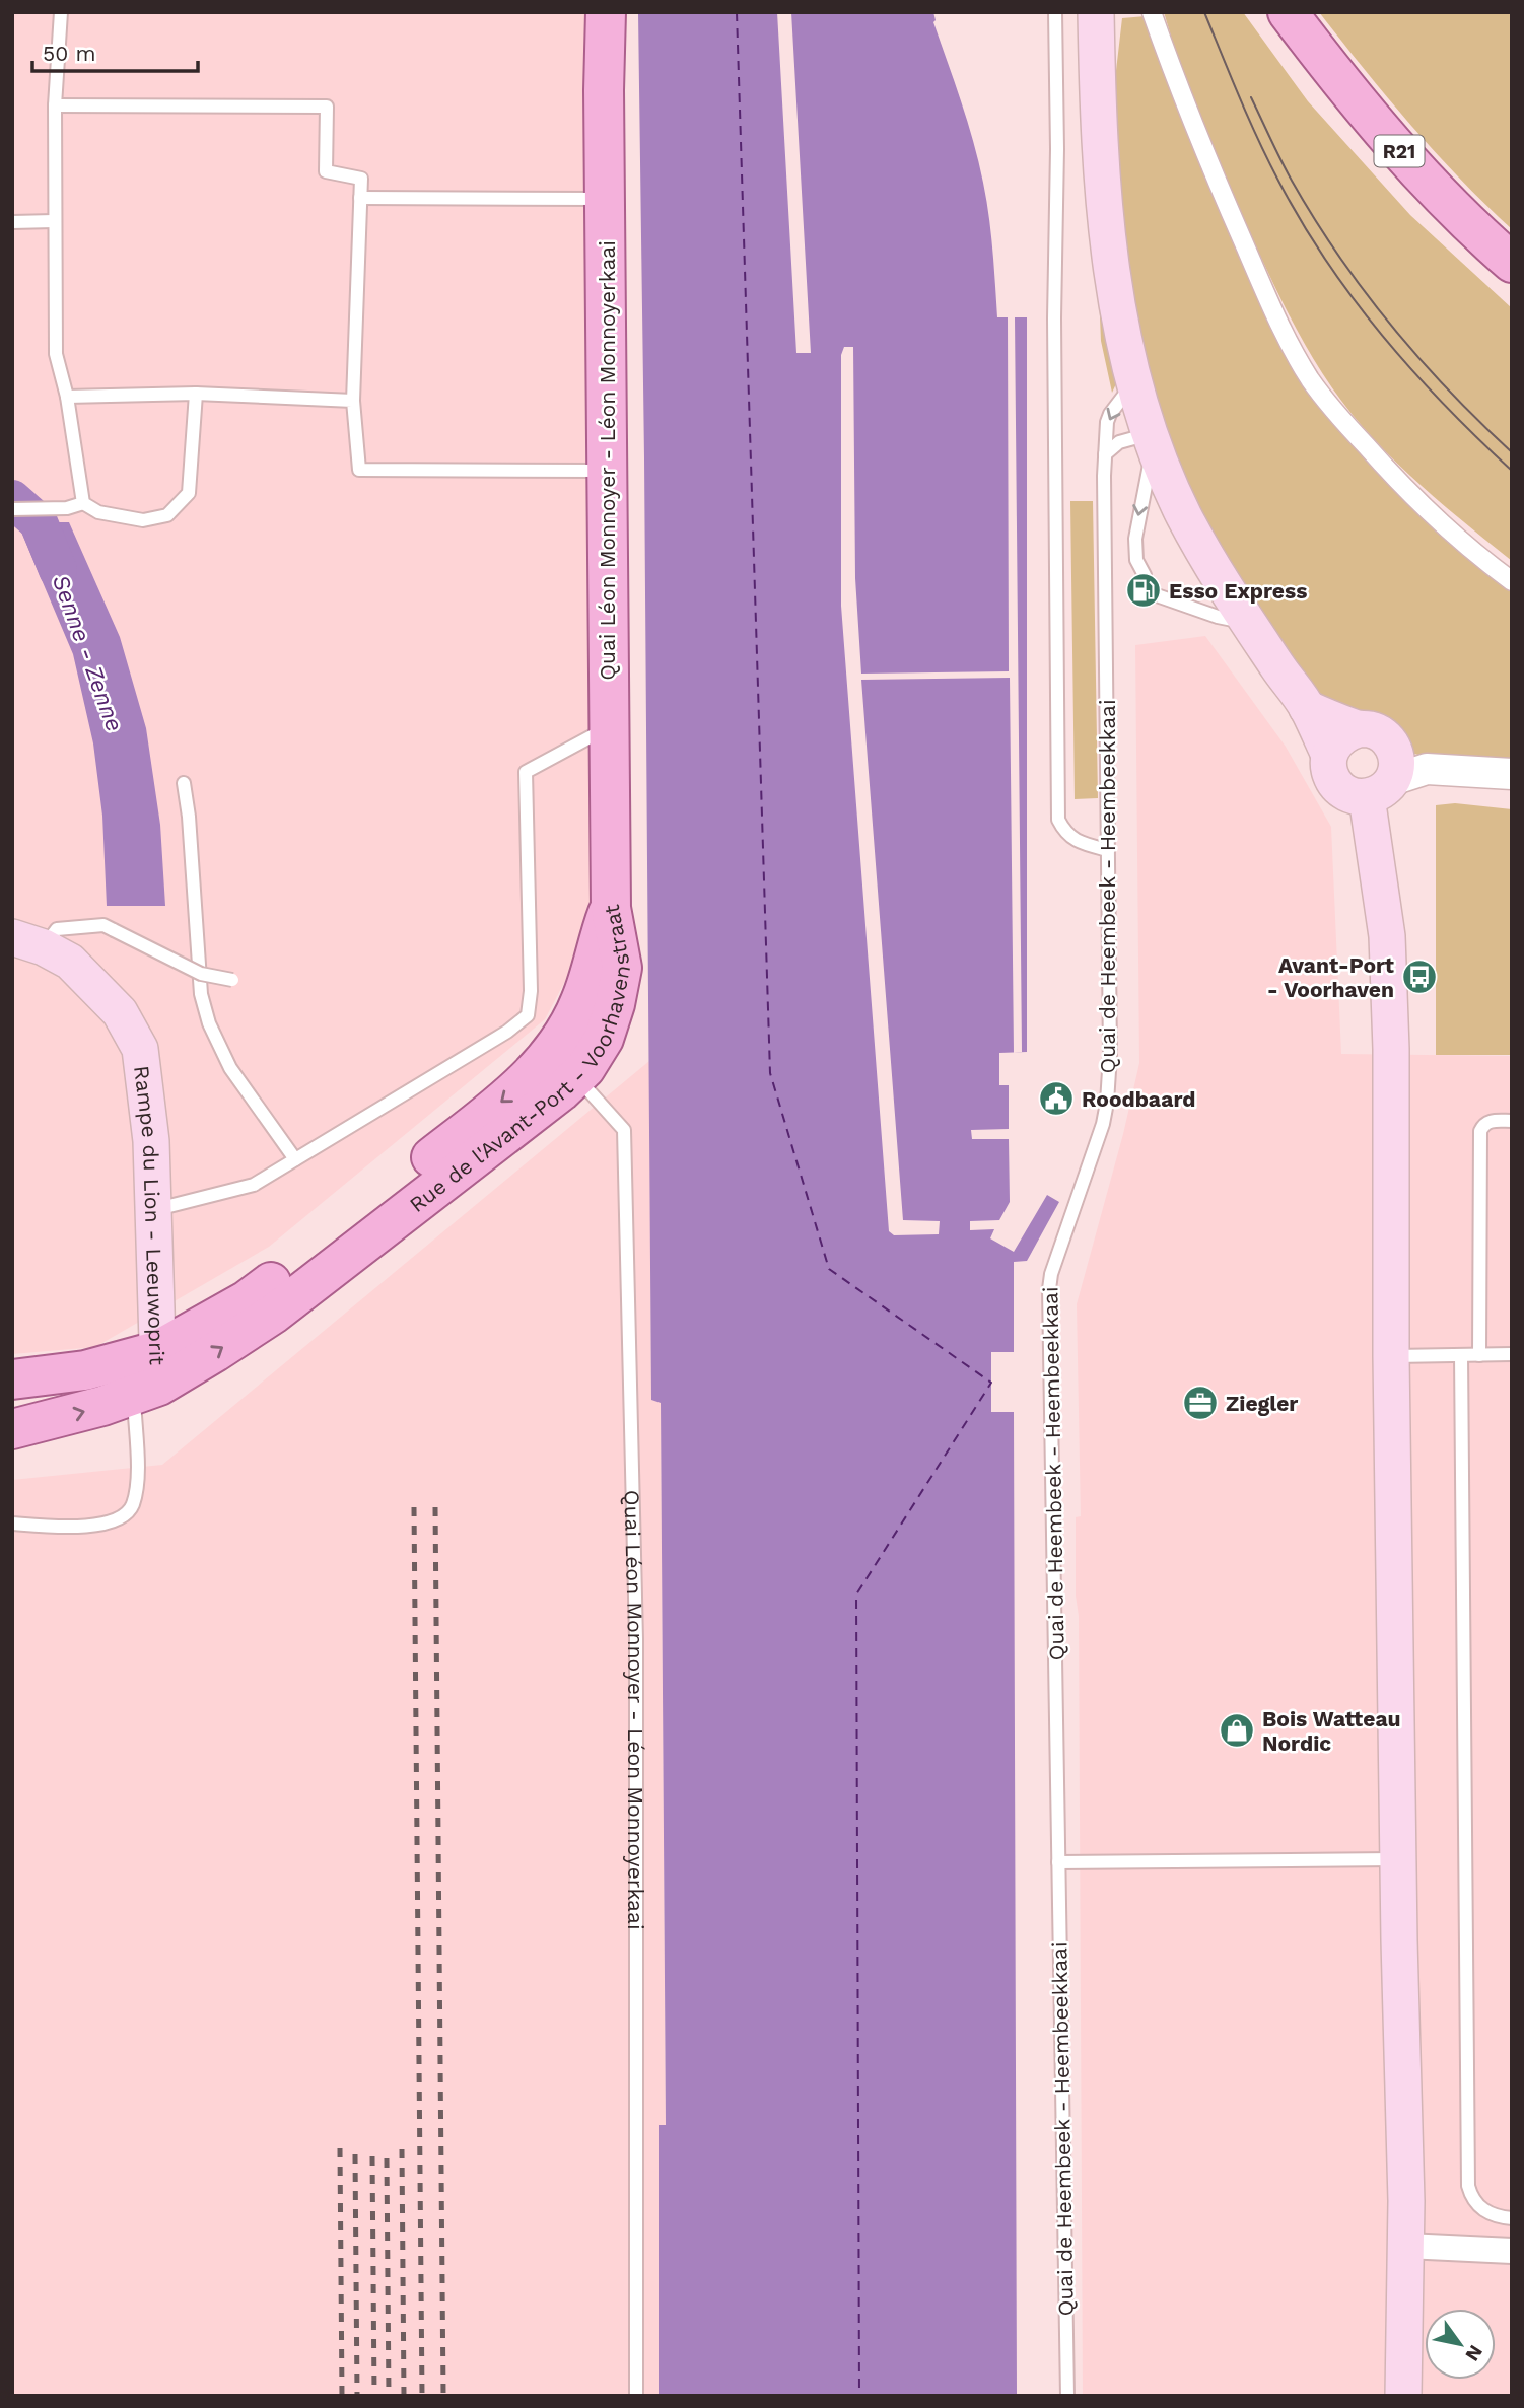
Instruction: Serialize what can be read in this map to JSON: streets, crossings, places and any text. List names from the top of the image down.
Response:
{
  "streets": {
    "main road": [
      "R21",
      "Quai Léon Monnoyer - Léon Monnoyerkaai",
      "Rue de l'Avant-Port - Voorhavenstraat",
      "Rampe du Lion - Leeuwoprit"
    ],
    "lane": ["Quai de Heembeek - Heembeekkaai"]
  },
  "crossings": [
    ["Quai Léon Monnoyer - Léon Monnoyerkaai", "Rue de l'Avant-Port - Voorhavenstraat"],
    ["Rue de l'Avant-Port - Voorhavenstraat", "Rampe du Lion - Leeuwoprit"]
  ],
  "water": ["Senne - Zenne"],
  "places": {
    "fuel station": ["Esso Express"],
    "bus stop": ["Avant-Port - Voorhaven"],
    "public building": ["Roodbaard"],
    "office": ["Ziegler"],
    "shop": ["Bois Watteau Nordic"]
  },
  "scale_bar": "50 m",
  "north": "bottom right"
}
